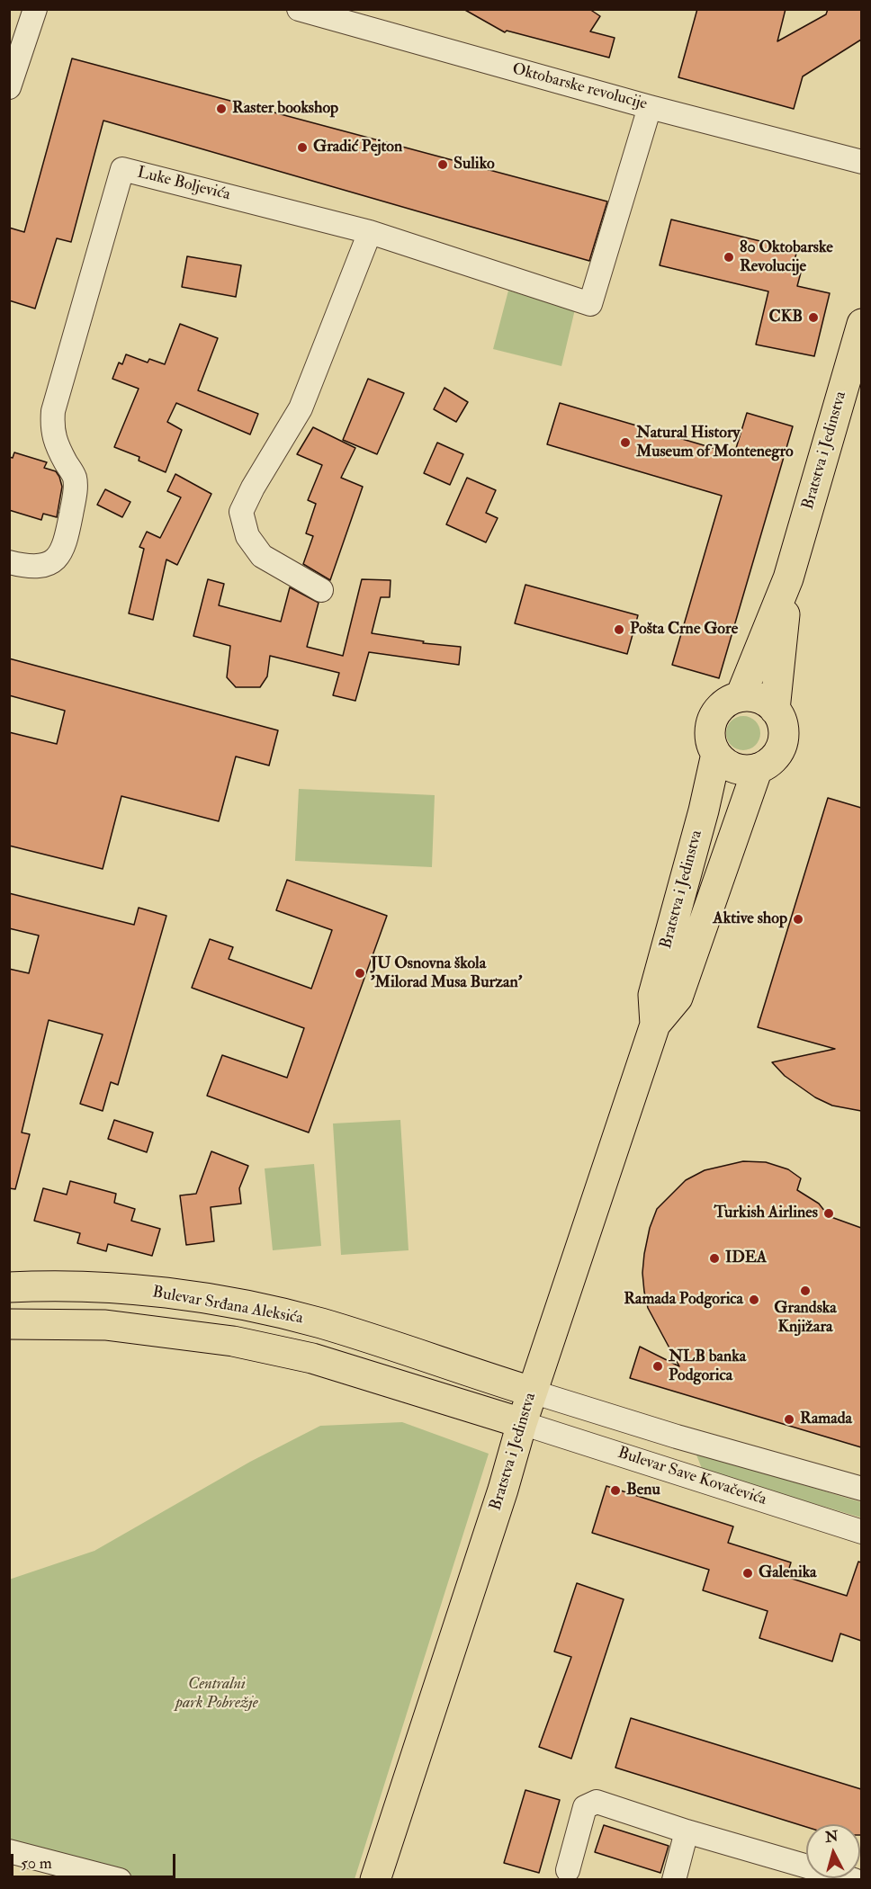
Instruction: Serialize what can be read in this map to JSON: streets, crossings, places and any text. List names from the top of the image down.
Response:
{
  "streets": {
    "main road": ["Bratstva i Jedinstva", "Bulevar Srđana Aleksića"],
    "street": ["Oktobarske revolucije", "Luke Boljevića", "Bulevar Save Kovačevića"]
  },
  "crossings": [
    ["Oktobarske revolucije", "Luke Boljevića"],
    ["Bratstva i Jedinstva", "Bulevar Srđana Aleksića"],
    ["Bratstva i Jedinstva", "Bulevar Save Kovačevića"],
    ["Bulevar Srđana Aleksića", "Bulevar Save Kovačevića"]
  ],
  "parks": ["Centralni park Pobrežje"],
  "places": [
    "Raster bookshop",
    "Gradić Pejton",
    "Suliko",
    "80 Oktobarske Revolucije",
    "CKB",
    "Natural History Museum of Montenegro",
    "Pošta Crne Gore",
    "Aktive shop",
    "JU Osnovna škola 'Milorad Musa Burzan'",
    "Turkish Airlines",
    "IDEA",
    "Grandska Knjižara",
    "Ramada Podgorica",
    "NLB banka Podgorica",
    "Ramada",
    "Benu",
    "Galenika"
  ],
  "scale_bar": "50 m",
  "north": "top"
}
